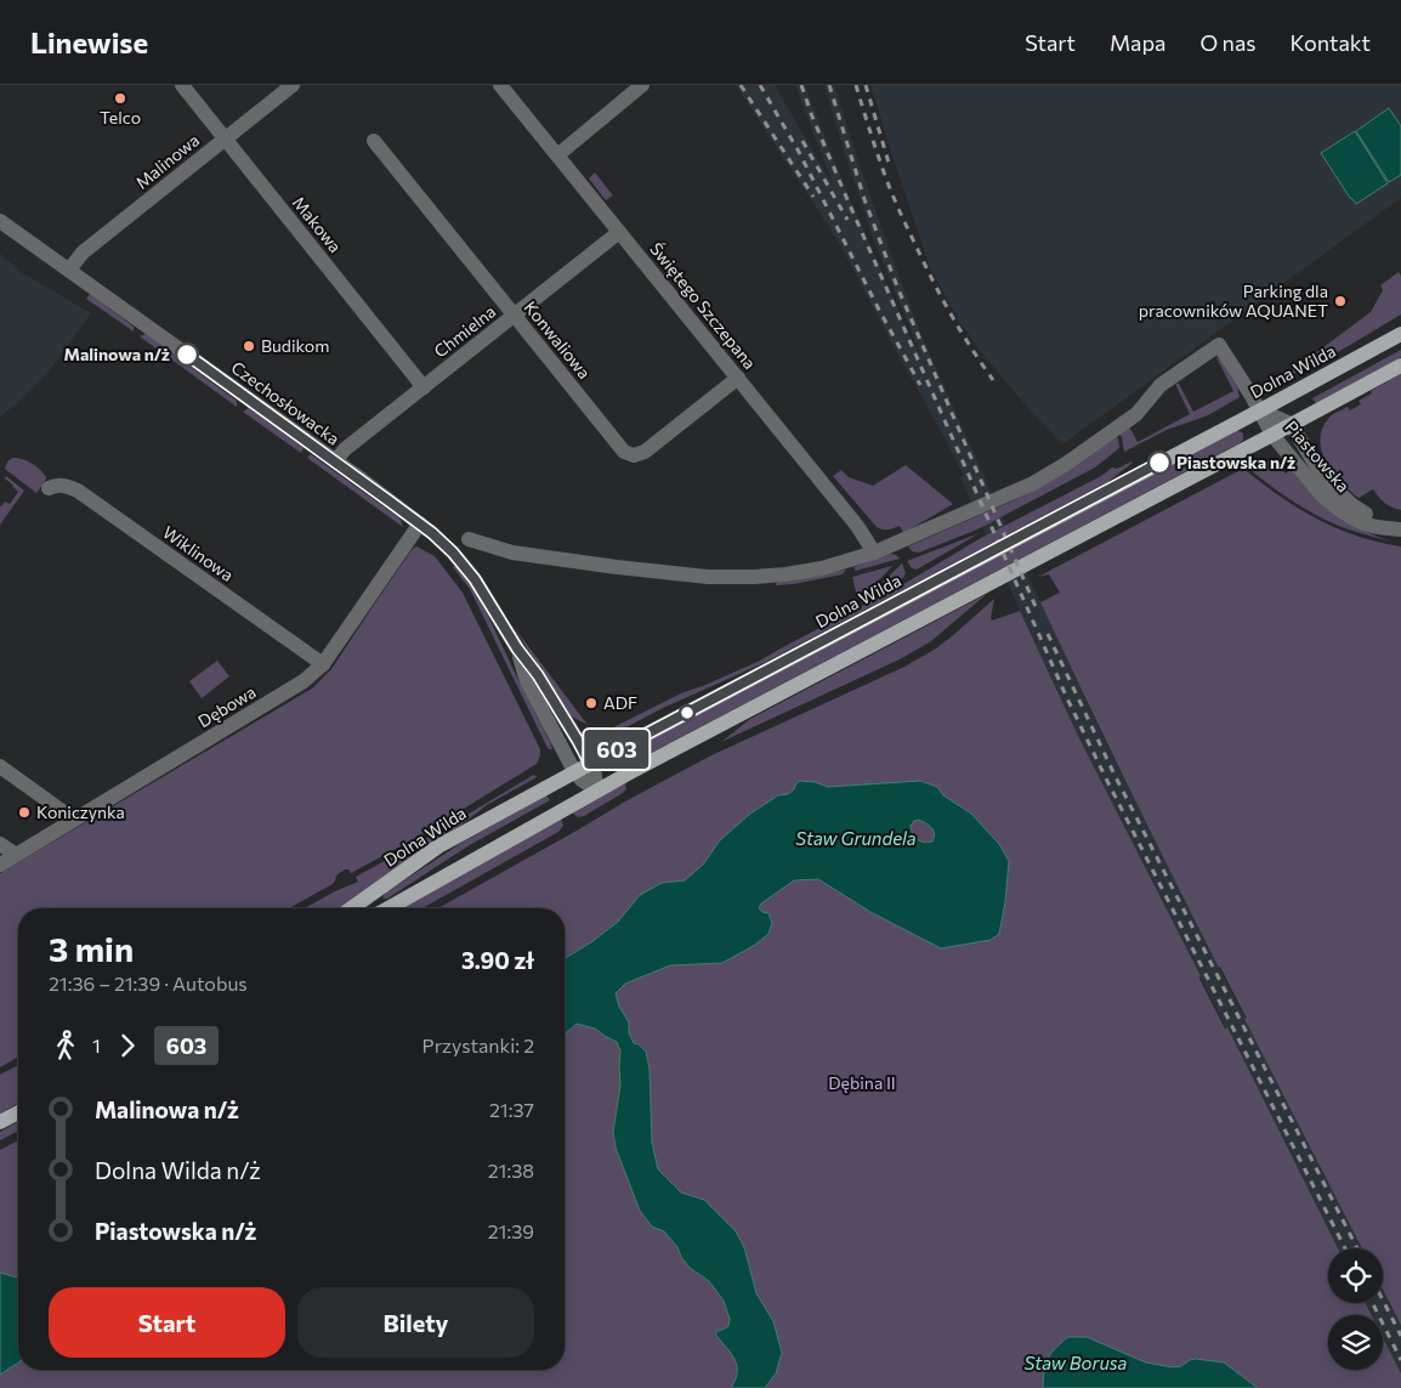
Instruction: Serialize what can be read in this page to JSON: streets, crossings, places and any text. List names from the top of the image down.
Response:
{
  "streets": {
    "main road": ["Dolna Wilda"],
    "street": [
      "Malinowa",
      "Makowa",
      "Świętego Szczepana",
      "Chmielna",
      "Konwaliowa",
      "Czechosłowacka",
      "Piastowska",
      "Wiklinowa",
      "Dębowa"
    ]
  },
  "crossings": [
    ["Malinowa", "Makowa"],
    ["Malinowa", "Czechosłowacka"],
    ["Makowa", "Chmielna"],
    ["Świętego Szczepana", "Chmielna"],
    ["Świętego Szczepana", "Konwaliowa"],
    ["Świętego Szczepana", "Piastowska"],
    ["Chmielna", "Konwaliowa"],
    ["Chmielna", "Czechosłowacka"],
    ["Dolna Wilda", "Czechosłowacka"],
    ["Dolna Wilda", "Piastowska"],
    ["Czechosłowacka", "Dębowa"],
    ["Wiklinowa", "Dębowa"]
  ],
  "water": ["Staw Grundela", "Staw Borusa"],
  "parks": ["Dębina II"],
  "places": [
    "Telco",
    "Parking dla pracowników AQUANET",
    "Budikom",
    "Malinowa n/ż",
    "Piastowska n/ż",
    "ADF",
    "Koniczynka"
  ],
  "lines": ["bus line 603"],
  "page": {
    "header": "Linewise",
    "nav": [
      "Start",
      "Mapa",
      "O nas",
      "Kontakt"
    ],
    "on_map": "603",
    "heading": ["3 min", "21:36 – 21:39 · Autobus", "3.90 zł"],
    "legs": ["1", "603", "Przystanki: 2"],
    "list": [
      {
        "name": "Malinowa n/ż",
        "value": "21:37"
      },
      {
        "name": "Dolna Wilda n/ż",
        "value": "21:38"
      },
      {
        "name": "Piastowska n/ż",
        "value": "21:39"
      }
    ],
    "buttons": ["Start", "Bilety"]
  }
}
